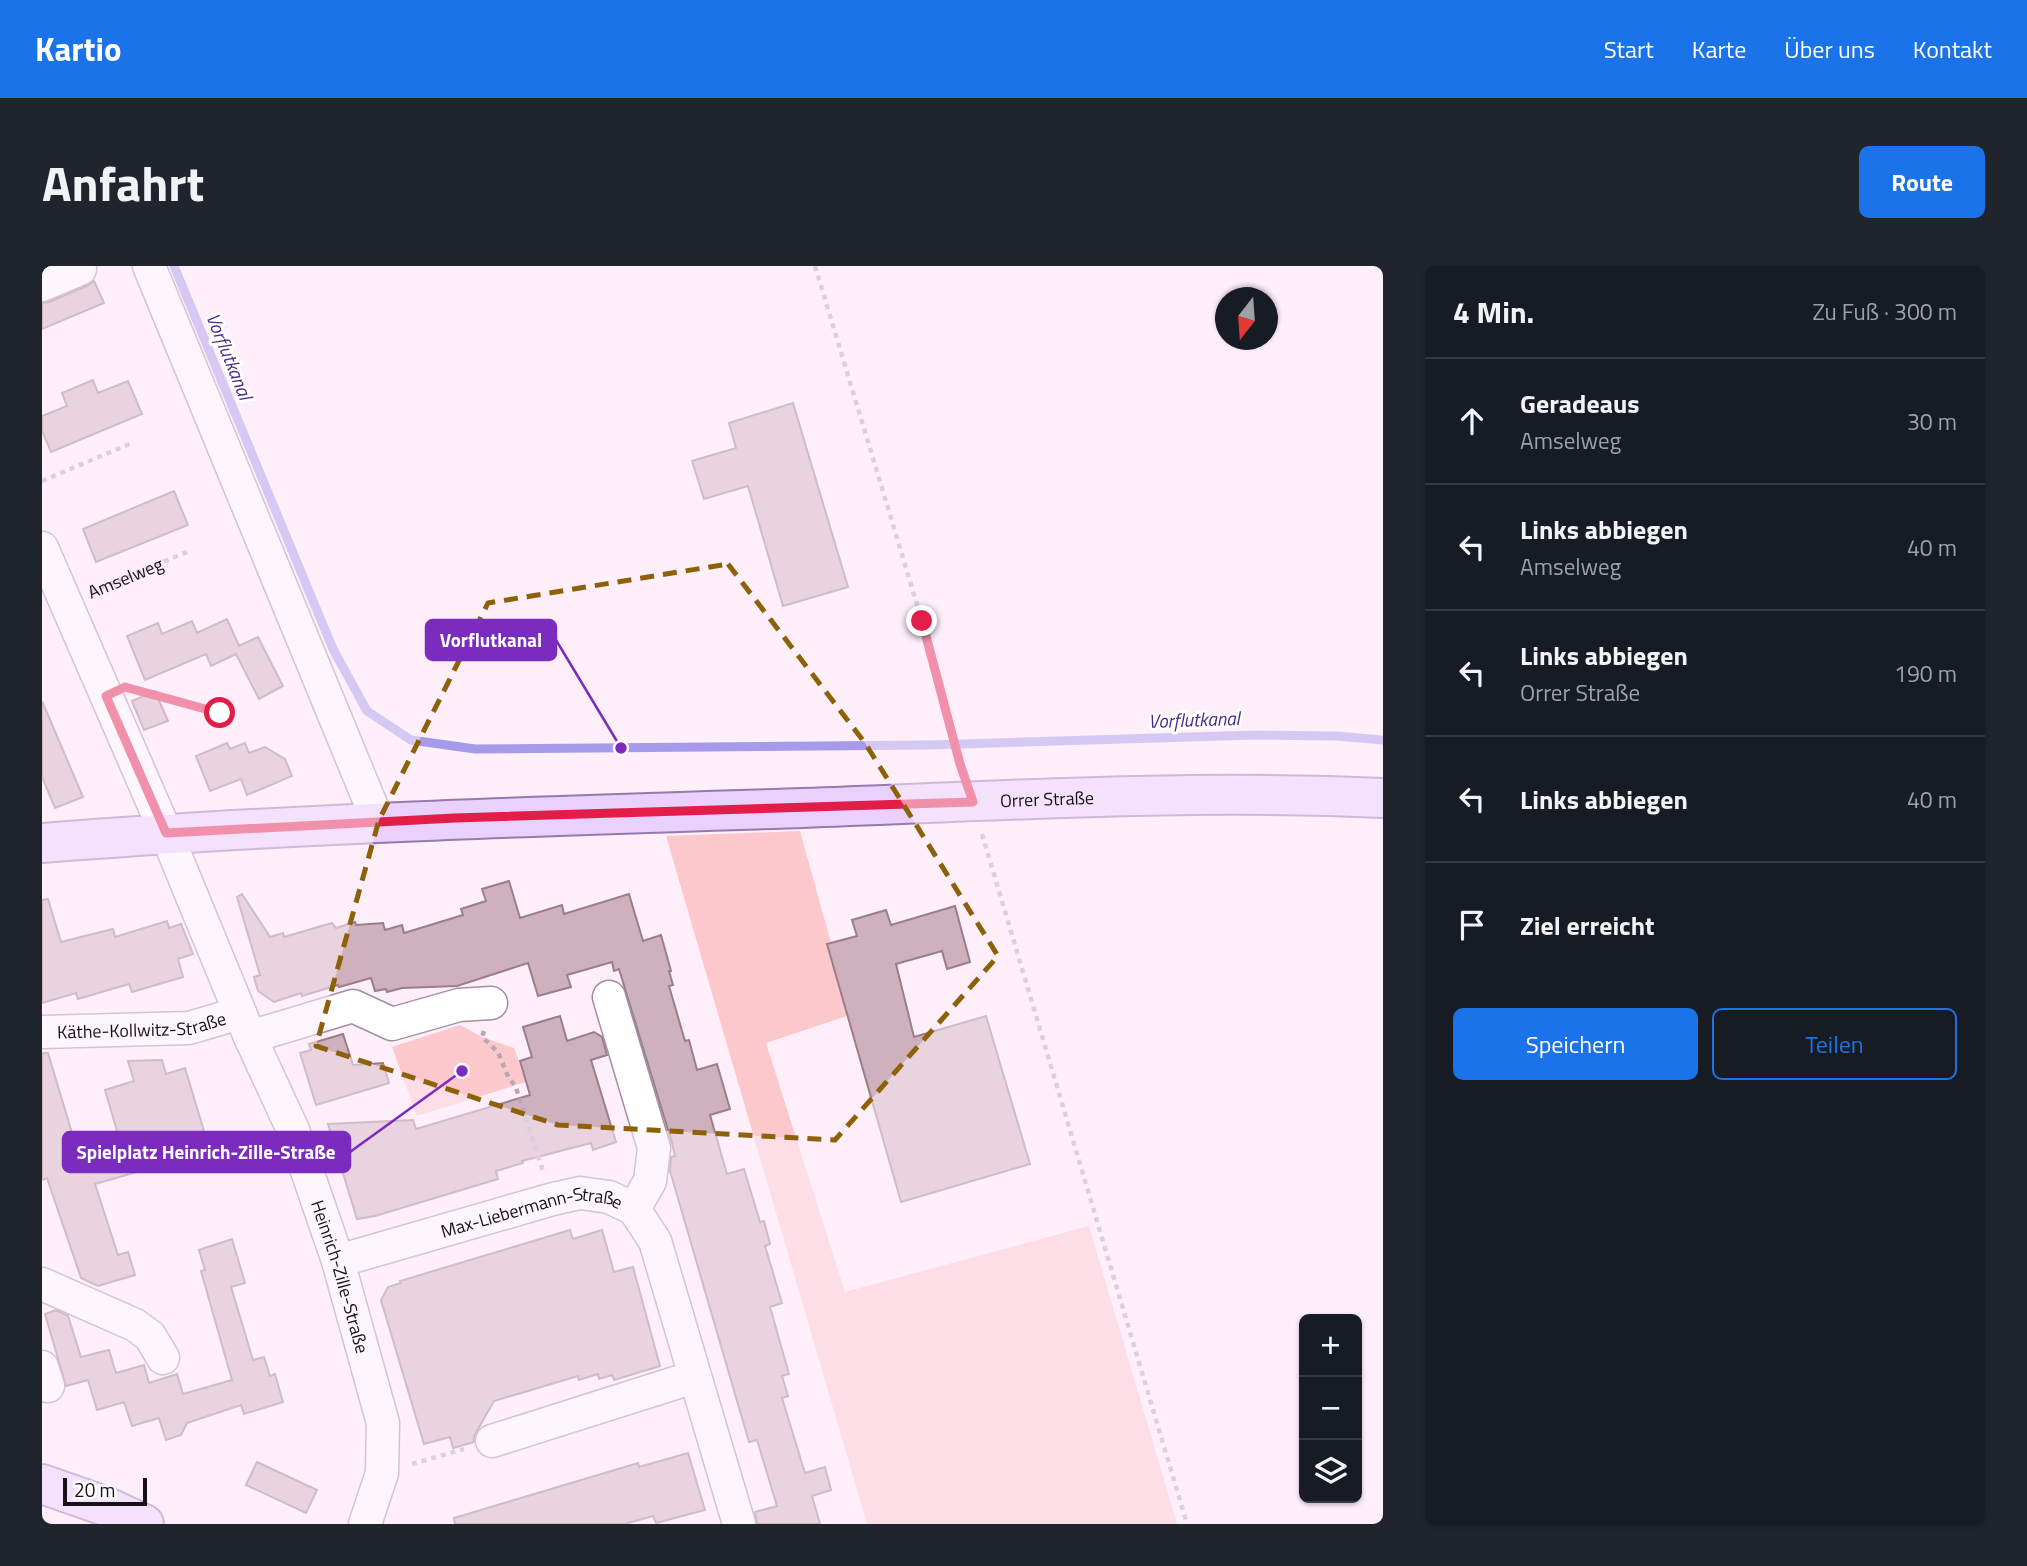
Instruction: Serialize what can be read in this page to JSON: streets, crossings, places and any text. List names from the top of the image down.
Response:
{
  "streets": {
    "main road": ["Orrer Straße"],
    "street": [
      "Amselweg",
      "Käthe-Kollwitz-Straße",
      "Max-Liebermann-Straße",
      "Heinrich-Zille-Straße"
    ]
  },
  "crossings": [
    ["Amselweg", "Orrer Straße"],
    ["Amselweg", "Heinrich-Zille-Straße"],
    ["Orrer Straße", "Heinrich-Zille-Straße"],
    ["Käthe-Kollwitz-Straße", "Heinrich-Zille-Straße"],
    ["Max-Liebermann-Straße", "Heinrich-Zille-Straße"]
  ],
  "water": ["Vorflutkanal"],
  "places": ["Vorflutkanal", "Spielplatz Heinrich-Zille-Straße"],
  "scale_bar": "20 m",
  "north": "bottom",
  "page": {
    "header": "Kartio",
    "nav": [
      "Start",
      "Karte",
      "Über uns",
      "Kontakt"
    ],
    "title": "Anfahrt",
    "buttons": [
      "Route",
      ["Speichern", "Teilen"]
    ],
    "heading": ["4 Min.", "Zu Fuß · 300 m"],
    "list": [
      ["Geradeaus", "Amselweg", "30 m"],
      ["Links abbiegen", "Amselweg", "40 m"],
      ["Links abbiegen", "Orrer Straße", "190 m"],
      ["Links abbiegen", "40 m"],
      "Ziel erreicht"
    ],
    "map_buttons": ["+", "−"],
    "scale": "20 m"
  }
}
